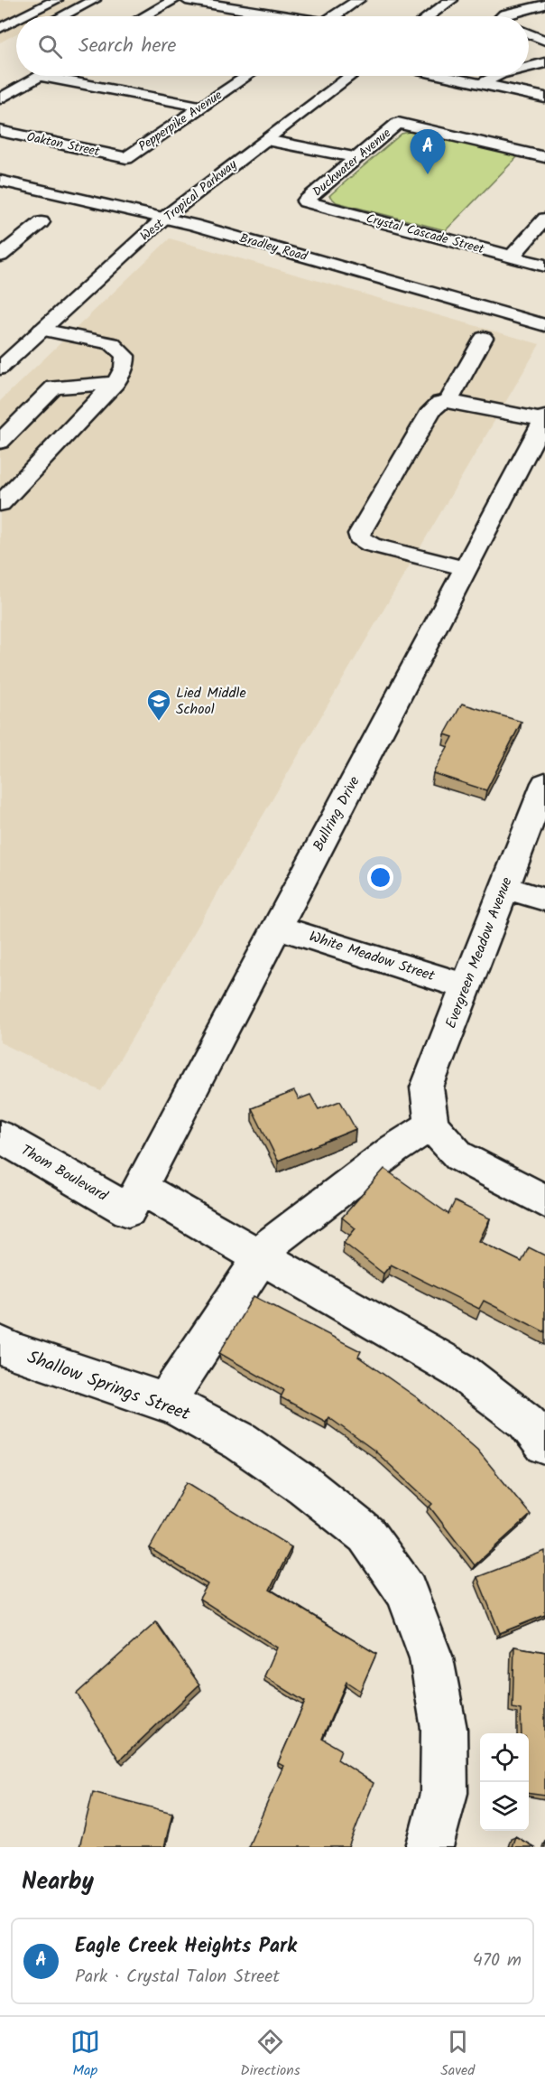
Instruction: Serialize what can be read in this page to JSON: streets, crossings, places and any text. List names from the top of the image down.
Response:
{
  "streets": {
    "street": [
      "Pepperpike Avenue",
      "Oakton Street",
      "Duckwater Avenue",
      "West Tropical Parkway",
      "Crystal Cascade Street",
      "Bradley Road",
      "Bullring Drive",
      "Evergreen Meadow Avenue",
      "White Meadow Street",
      "Thom Boulevard",
      "Shallow Springs Street"
    ]
  },
  "crossings": [
    ["Pepperpike Avenue", "Oakton Street"],
    ["Duckwater Avenue", "Crystal Cascade Street"],
    ["West Tropical Parkway", "Bradley Road"],
    ["Bullring Drive", "White Meadow Street"],
    ["Bullring Drive", "Thom Boulevard"],
    ["Evergreen Meadow Avenue", "White Meadow Street"]
  ],
  "places": {
    "school or university": ["Lied Middle School"]
  },
  "page": {
    "search": "Search here",
    "pins": "A",
    "heading": "Nearby",
    "list": [
      {
        "mark": "A",
        "name": "Eagle Creek Heights Park",
        "note": "Park · Crystal Talon Street",
        "value": "470 m"
      }
    ],
    "nav": ["Map", "Directions", "Saved"]
  }
}
